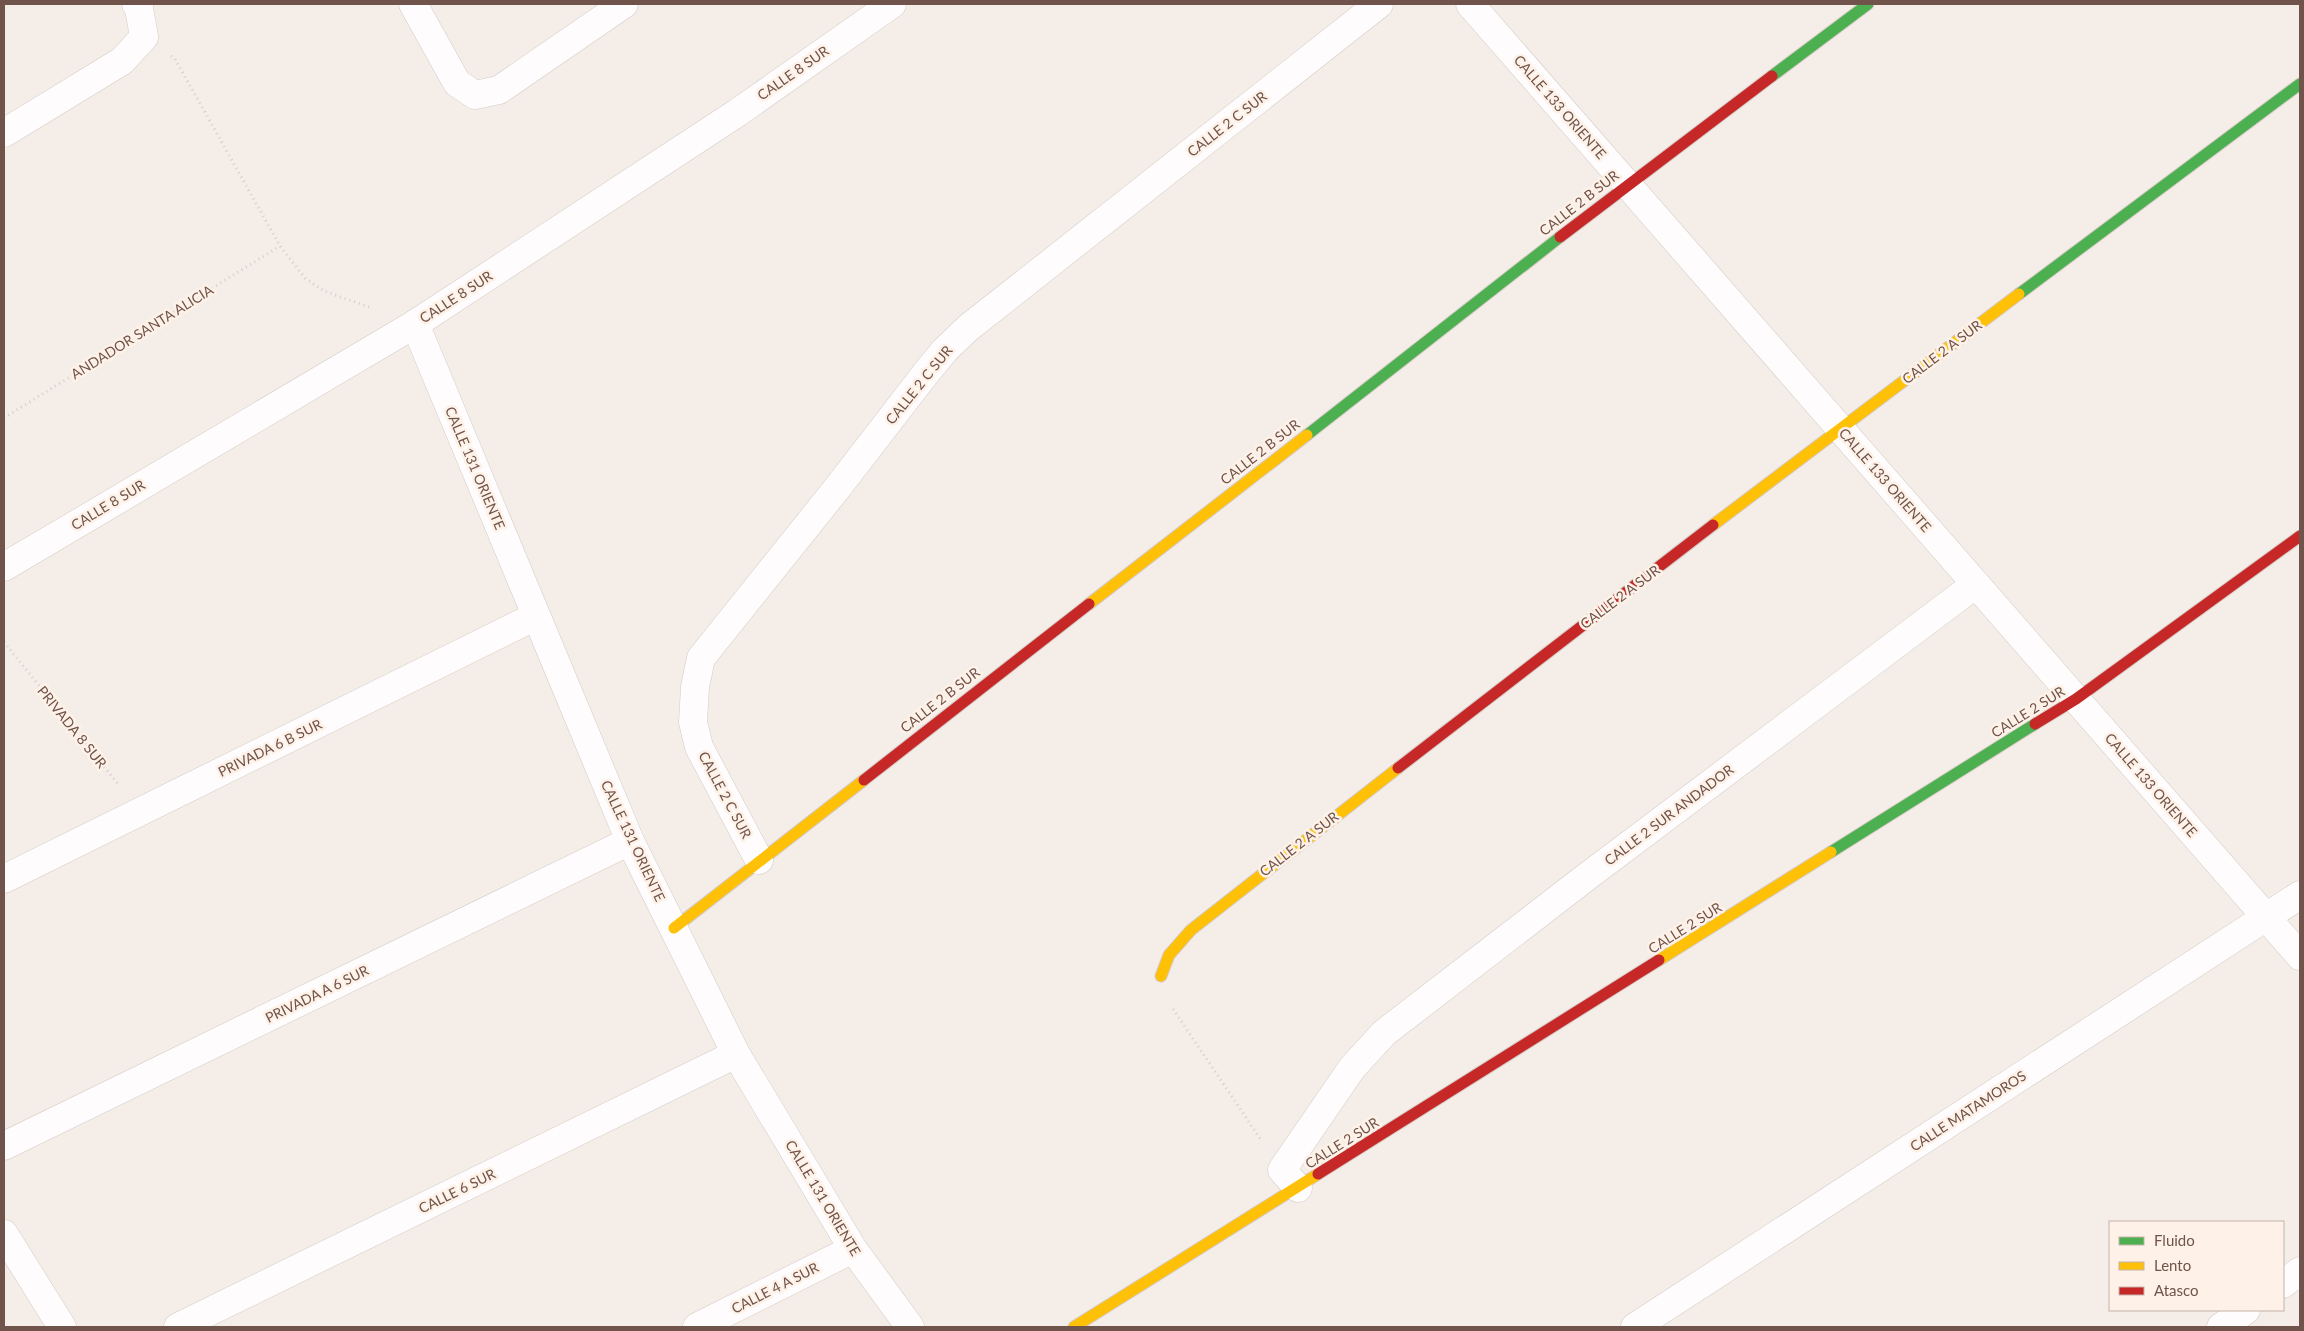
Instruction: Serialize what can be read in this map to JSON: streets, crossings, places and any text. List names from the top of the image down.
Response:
{
  "streets": {
    "street": [
      "CALLE 8 SUR",
      "CALLE 133 ORIENTE",
      "CALLE 2 C SUR",
      "CALLE 2 B SUR",
      "CALLE 2 A SUR",
      "CALLE 131 ORIENTE",
      "CALLE 2 SUR",
      "PRIVADA 6 B SUR",
      "CALLE 2 SUR ANDADOR",
      "PRIVADA A 6 SUR",
      "CALLE MATAMOROS",
      "CALLE 6 SUR",
      "CALLE 4 A SUR"
    ],
    "path": ["ANDADOR SANTA ALICIA", "PRIVADA 8 SUR"]
  },
  "crossings": [
    ["CALLE 8 SUR", "CALLE 131 ORIENTE"],
    ["CALLE 133 ORIENTE", "CALLE 2 B SUR"],
    ["CALLE 133 ORIENTE", "CALLE 2 A SUR"],
    ["CALLE 133 ORIENTE", "CALLE 2 SUR"],
    ["CALLE 133 ORIENTE", "CALLE 2 SUR ANDADOR"],
    ["CALLE 133 ORIENTE", "CALLE MATAMOROS"],
    ["CALLE 2 C SUR", "CALLE 2 B SUR"],
    ["CALLE 2 B SUR", "CALLE 131 ORIENTE"],
    ["CALLE 131 ORIENTE", "PRIVADA 6 B SUR"],
    ["CALLE 131 ORIENTE", "PRIVADA A 6 SUR"],
    ["CALLE 131 ORIENTE", "CALLE 6 SUR"],
    ["CALLE 131 ORIENTE", "CALLE 4 A SUR"],
    ["CALLE 2 SUR", "CALLE 2 SUR ANDADOR"],
    ["PRIVADA 8 SUR", "PRIVADA 6 B SUR"]
  ],
  "legend": ["Fluido", "Lento", "Atasco"]
}
